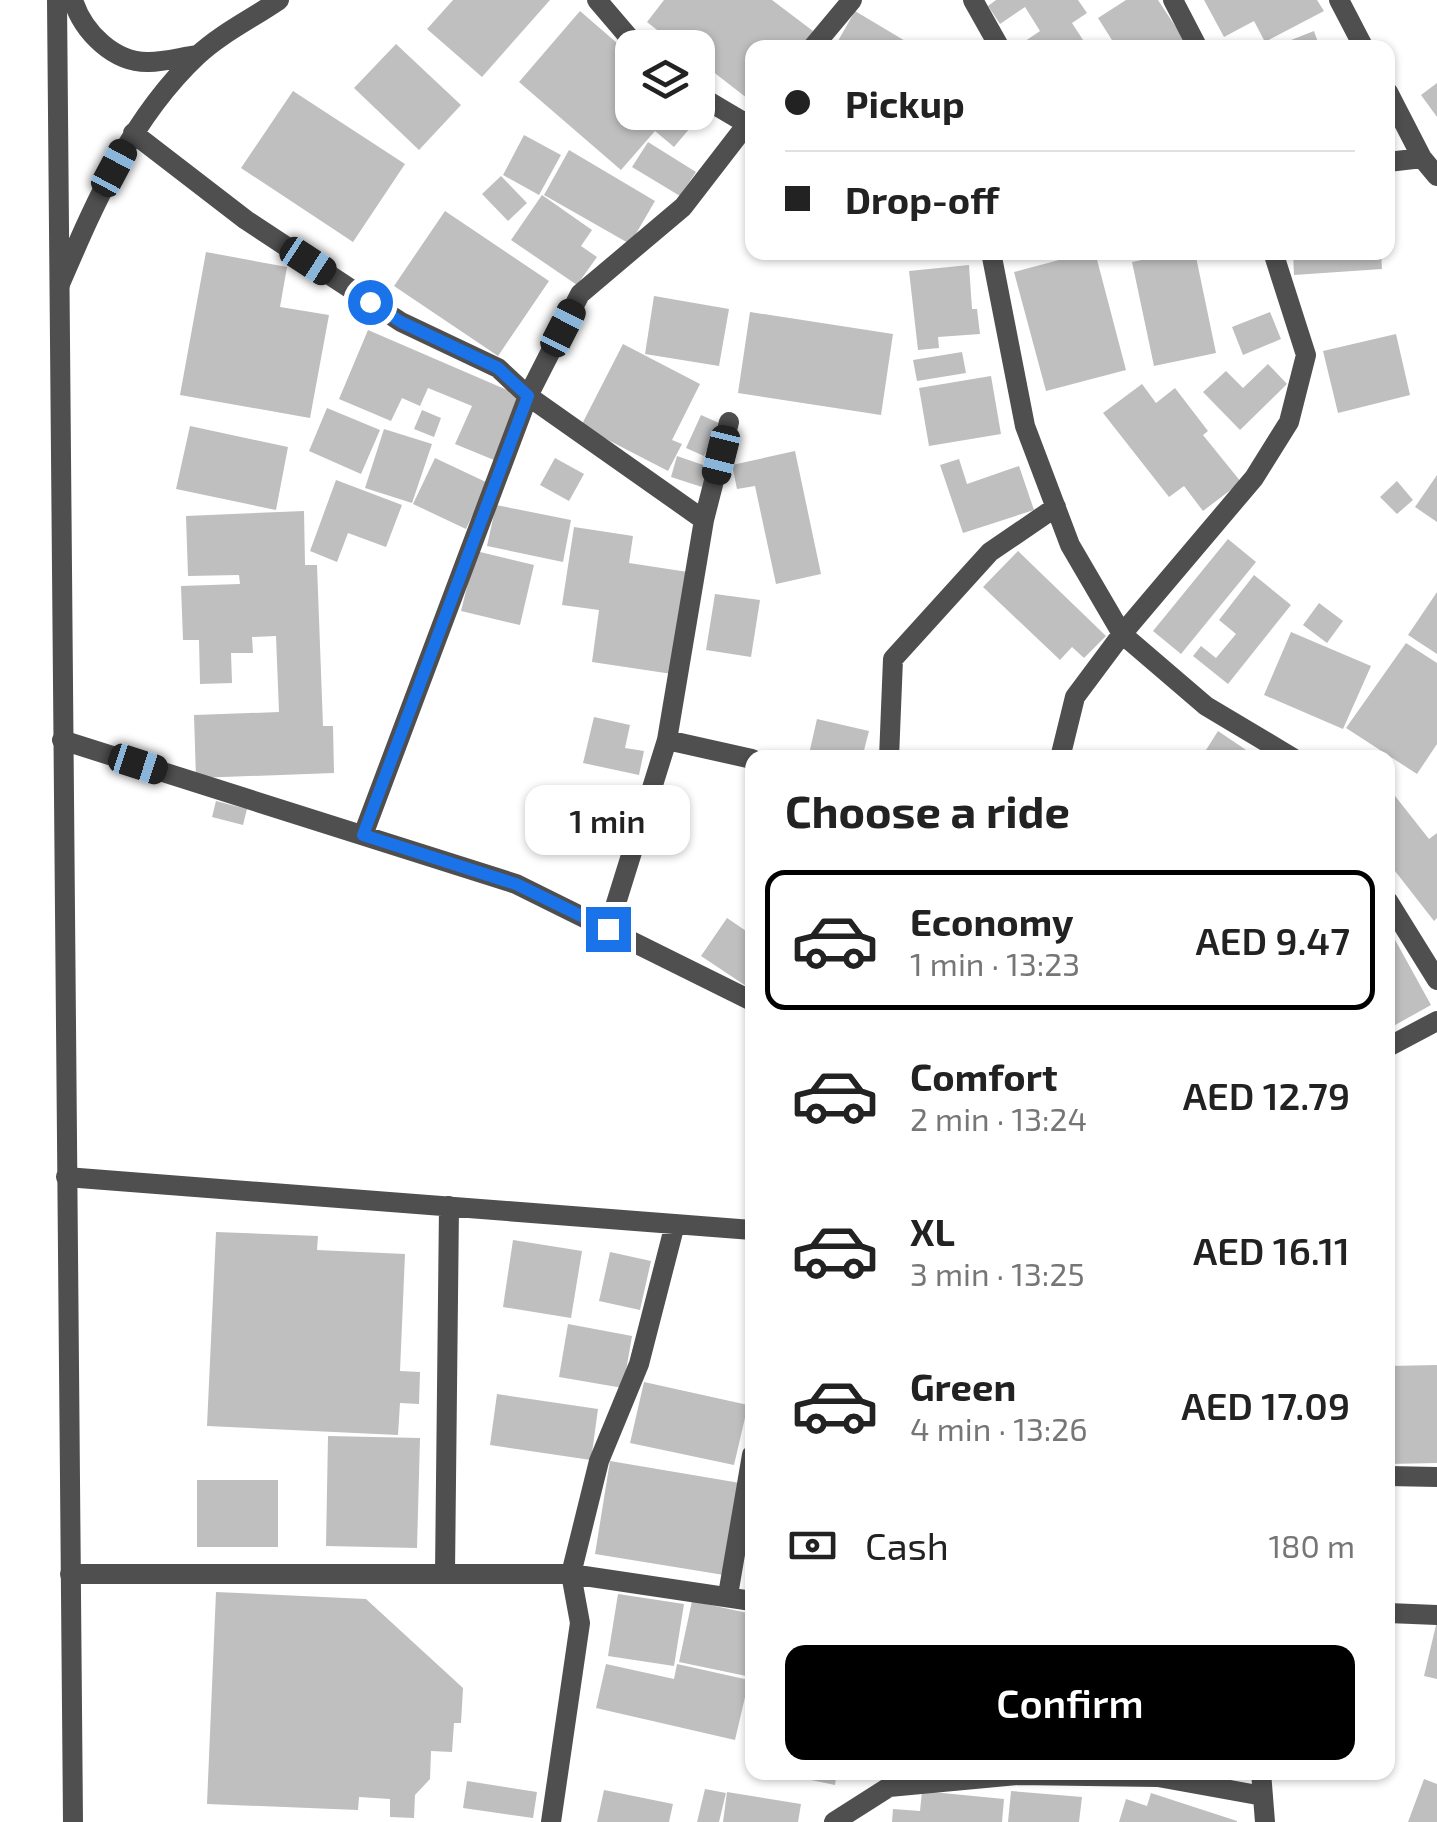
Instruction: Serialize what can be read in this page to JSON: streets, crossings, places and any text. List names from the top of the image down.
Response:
{
  "page": {
    "banner": ["Pickup", "Drop-off"],
    "heading": "Choose a ride",
    "bubble": "1 min",
    "list": [
      {
        "name": "Economy",
        "note": "1 min · 13:23",
        "value": "AED 9.47"
      },
      {
        "name": "Comfort",
        "note": "2 min · 13:24",
        "value": "AED 12.79"
      },
      {
        "name": "XL",
        "note": "3 min · 13:25",
        "value": "AED 16.11"
      },
      {
        "name": "Green",
        "note": "4 min · 13:26",
        "value": "AED 17.09"
      }
    ],
    "pay": ["Cash", "180 m"],
    "buttons": "Confirm"
  }
}
